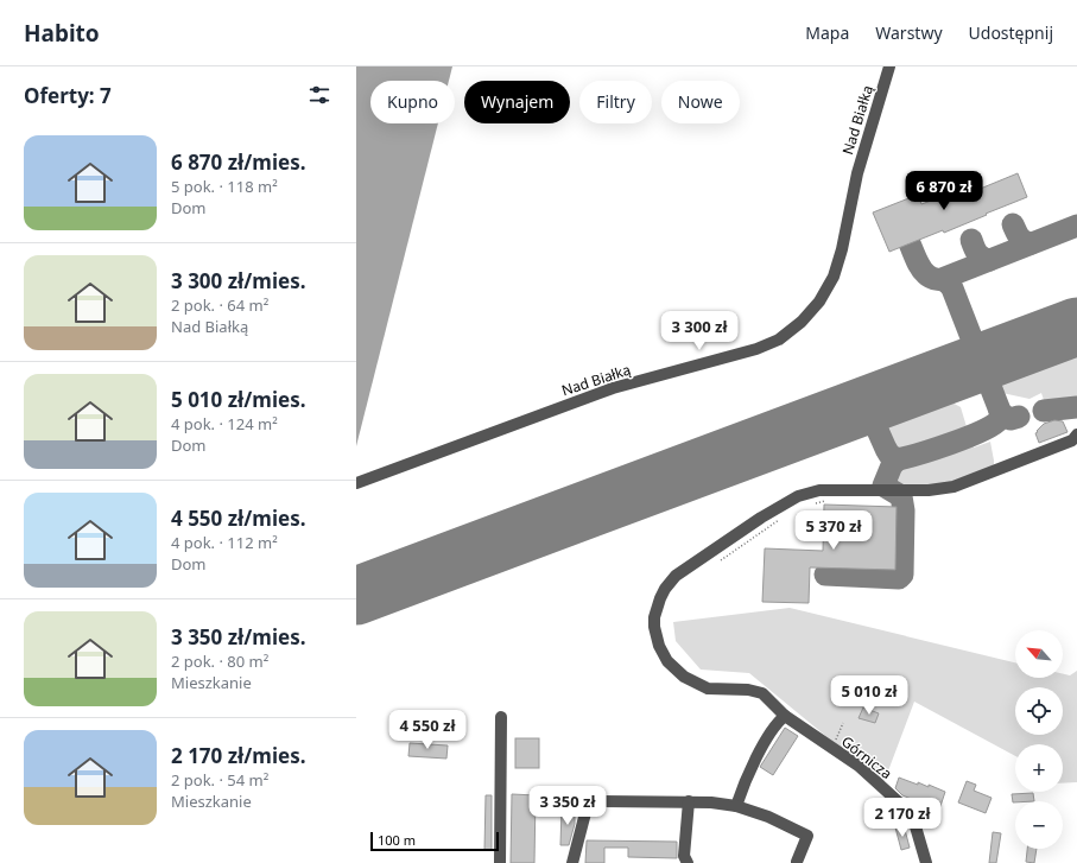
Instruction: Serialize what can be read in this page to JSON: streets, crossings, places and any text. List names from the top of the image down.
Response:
{
  "streets": {
    "street": ["Nad Białką", "Górnicza"]
  },
  "scale_bar": "100 m",
  "north": "top left",
  "page": {
    "header": "Habito",
    "nav": ["Mapa", "Warstwy", "Udostępnij"],
    "heading": "Oferty: 7",
    "chip": [
      "Kupno",
      "Wynajem",
      "Filtry",
      "Nowe"
    ],
    "list": [
      {
        "name": "6 870 zł/mies.",
        "note": "5 pok. · 118 m² · Dom"
      },
      {
        "name": "3 300 zł/mies.",
        "note": "2 pok. · 64 m² · Nad Białką"
      },
      {
        "name": "5 010 zł/mies.",
        "note": "4 pok. · 124 m² · Dom"
      },
      {
        "name": "4 550 zł/mies.",
        "note": "4 pok. · 112 m² · Dom"
      },
      {
        "name": "3 350 zł/mies.",
        "note": "2 pok. · 80 m² · Mieszkanie"
      },
      {
        "name": "2 170 zł/mies.",
        "note": "2 pok. · 54 m² · Mieszkanie"
      }
    ],
    "price": [
      "6 870 zł",
      "3 300 zł",
      "5 370 zł",
      "5 010 zł",
      "4 550 zł",
      "3 350 zł",
      "2 170 zł"
    ],
    "map_buttons": ["+", "−"],
    "scale": "100 m"
  }
}
